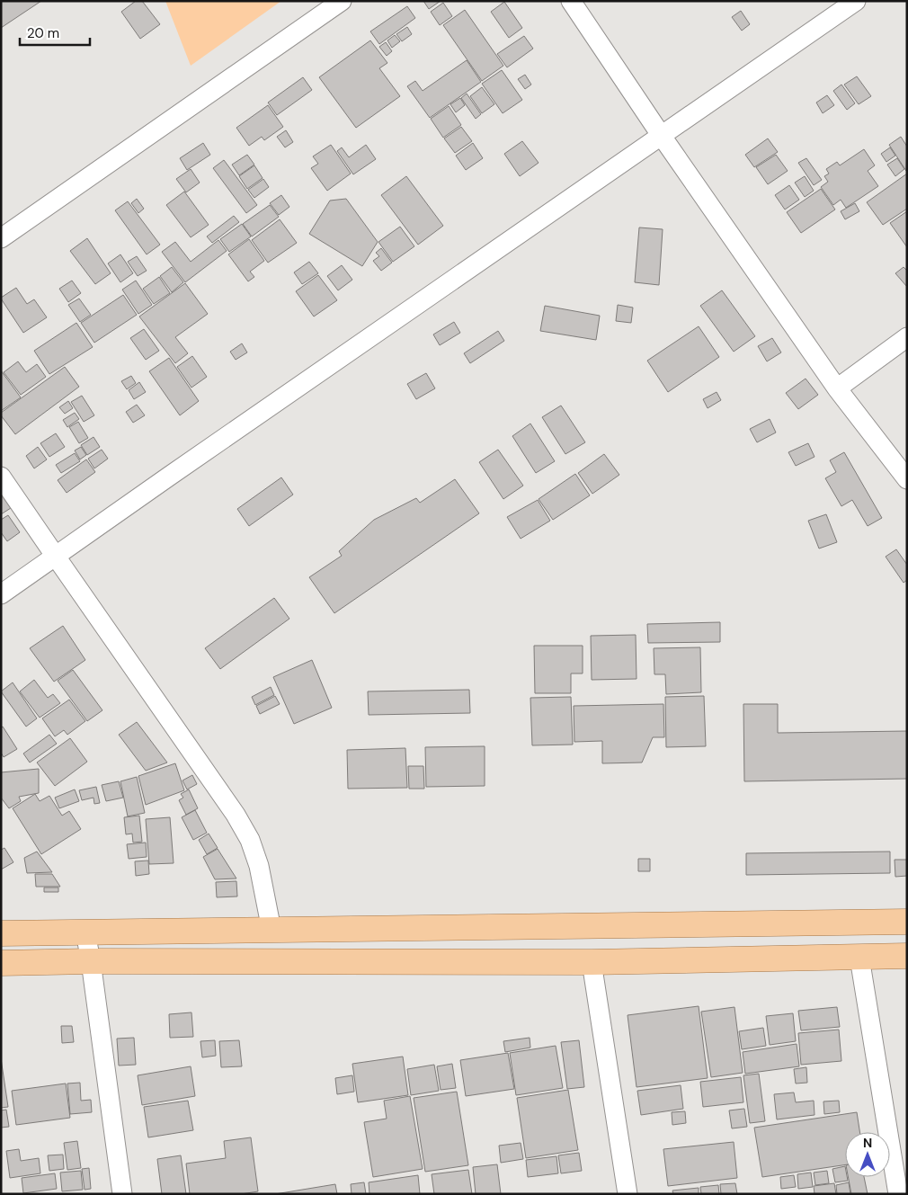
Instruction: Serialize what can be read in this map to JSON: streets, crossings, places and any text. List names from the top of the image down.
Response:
{
  "scale_bar": "20 m",
  "north": "top"
}
